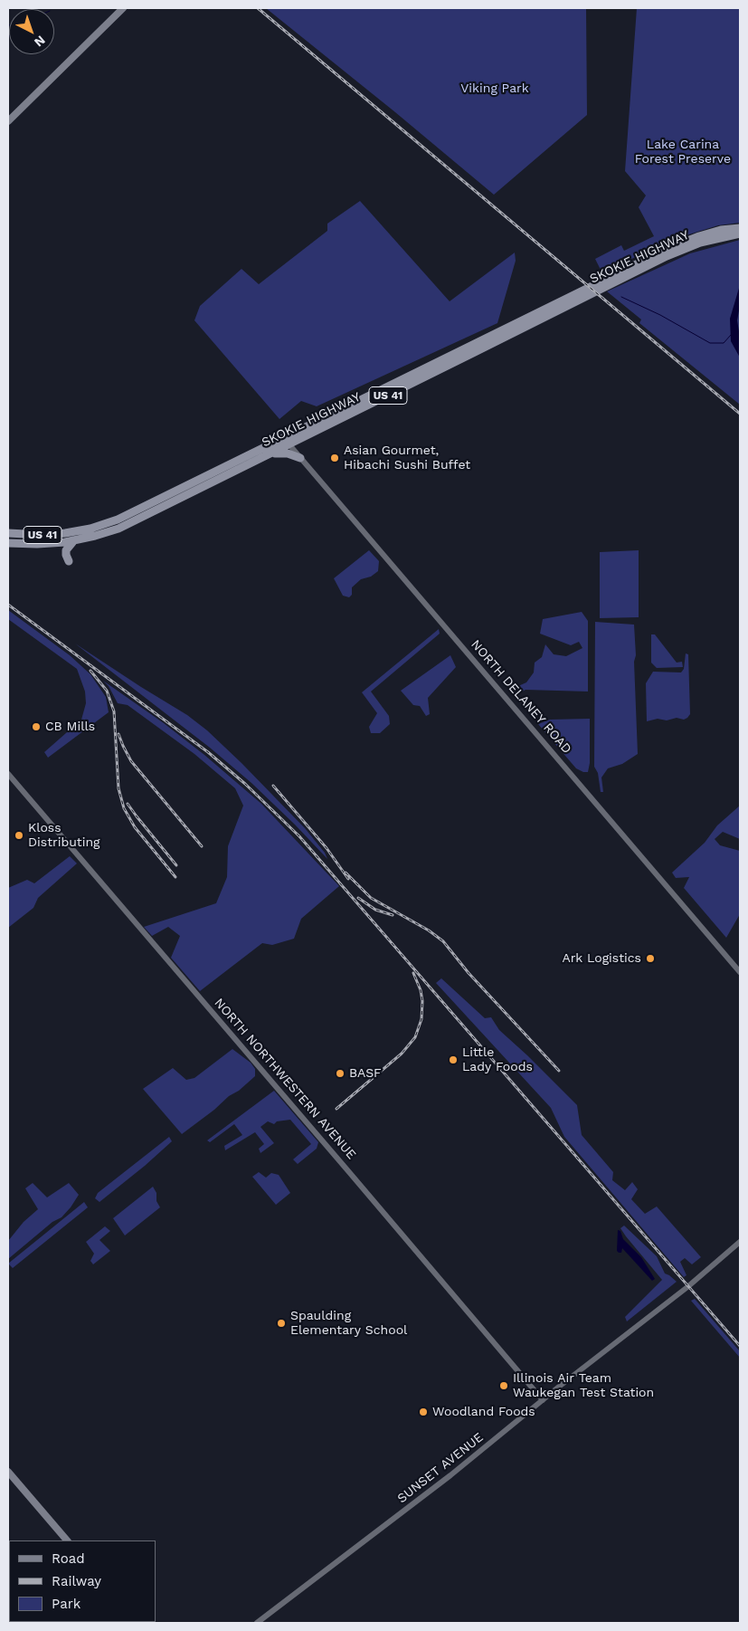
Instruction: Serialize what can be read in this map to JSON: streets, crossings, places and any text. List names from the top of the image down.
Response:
{
  "streets": {
    "highway": ["SKOKIE HIGHWAY", "US 41"],
    "street": ["NORTH DELANEY ROAD", "NORTH NORTHWESTERN AVENUE", "SUNSET AVENUE"]
  },
  "crossings": [
    ["SKOKIE HIGHWAY", "NORTH DELANEY ROAD"],
    ["NORTH NORTHWESTERN AVENUE", "SUNSET AVENUE"]
  ],
  "parks": ["Viking Park", "Lake Carina Forest Preserve"],
  "places": [
    "Asian Gourmet, Hibachi Sushi Buffet",
    "CB Mills",
    "Kloss Distributing",
    "Ark Logistics",
    "Little Lady Foods",
    "BASF",
    "Spaulding Elementary School",
    "Illinois Air Team Waukegan Test Station",
    "Woodland Foods"
  ],
  "legend": ["Road", "Railway", "Park"],
  "north": "bottom right"
}
